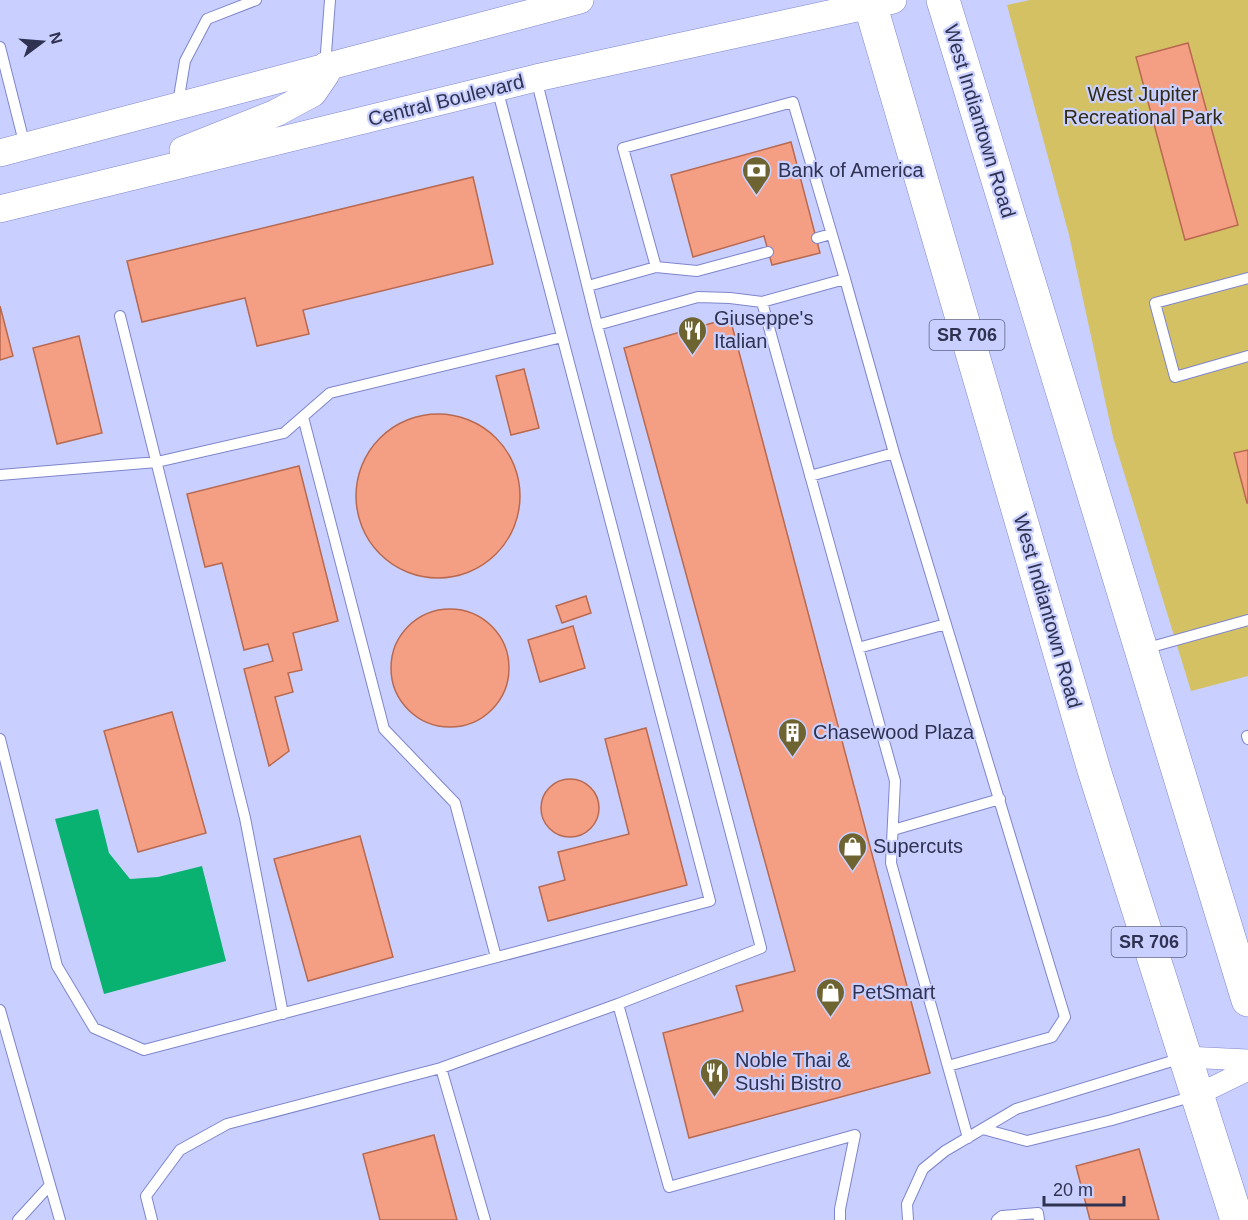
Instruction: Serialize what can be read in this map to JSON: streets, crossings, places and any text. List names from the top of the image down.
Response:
{
  "streets": {
    "main road": ["West Indiantown Road", "SR 706"],
    "street": ["Central Boulevard"]
  },
  "crossings": [
    ["Central Boulevard", "West Indiantown Road"]
  ],
  "parks": ["West Jupiter Recreational Park"],
  "places": {
    "bank": ["Bank of America"],
    "restaurant": ["Giuseppe's Italian", "Noble Thai & Sushi Bistro"],
    "building": ["Chasewood Plaza"],
    "shop": ["Supercuts", "PetSmart"]
  },
  "scale_bar": "20 m",
  "north": "right"
}
